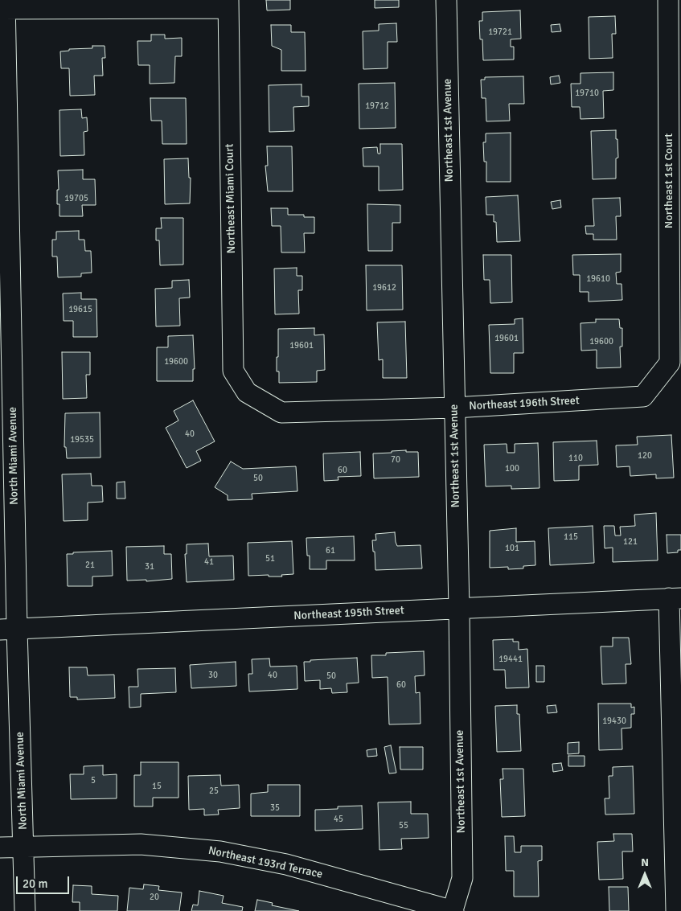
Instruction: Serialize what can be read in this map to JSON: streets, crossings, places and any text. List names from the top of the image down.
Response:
{
  "streets": {
    "street": [
      "Northeast 1st Avenue",
      "Northeast 1st Court",
      "Northeast Miami Court",
      "Northeast 196th Street",
      "North Miami Avenue",
      "Northeast 195th Street",
      "Northeast 193rd Terrace"
    ]
  },
  "crossings": [
    ["Northeast 1st Avenue", "Northeast 196th Street"],
    ["Northeast 1st Avenue", "Northeast 195th Street"],
    ["Northeast 1st Avenue", "Northeast 193rd Terrace"],
    ["Northeast 1st Court", "Northeast 196th Street"],
    ["Northeast Miami Court", "Northeast 196th Street"],
    ["North Miami Avenue", "Northeast 195th Street"],
    ["North Miami Avenue", "Northeast 193rd Terrace"]
  ],
  "house_numbers": [
    "19721",
    "19710",
    "19712",
    "19705",
    "19610",
    "19612",
    "19615",
    "19601",
    "19600",
    "19601",
    "19600",
    "40",
    "19535",
    "120",
    "110",
    "70",
    "100",
    "60",
    "50",
    "115",
    "121",
    "101",
    "61",
    "51",
    "41",
    "21",
    "31",
    "19441",
    "30",
    "40",
    "50",
    "60",
    "19430",
    "5",
    "15",
    "25",
    "35",
    "45",
    "55",
    "20"
  ],
  "scale_bar": "20 m",
  "north": "top"
}
